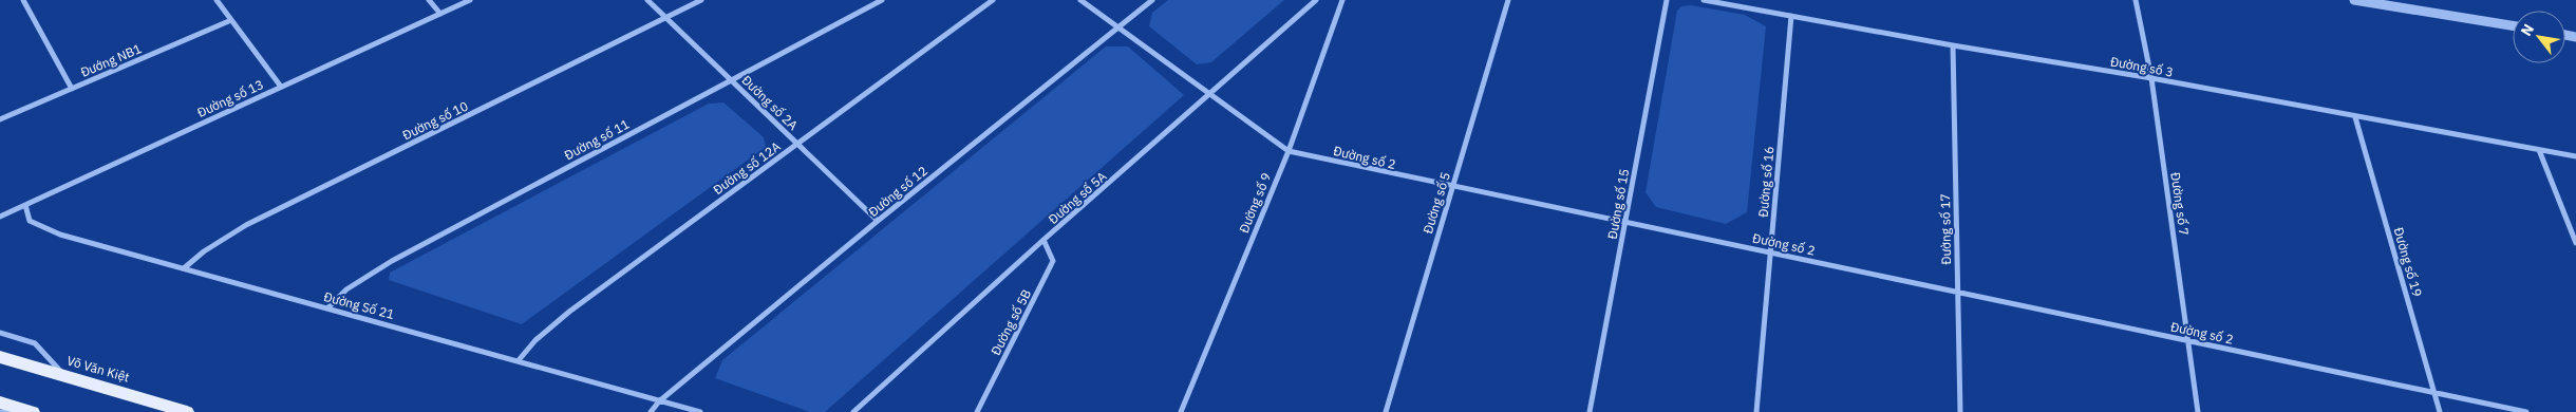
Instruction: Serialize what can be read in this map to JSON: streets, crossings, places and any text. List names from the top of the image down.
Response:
{
  "streets": {
    "main road": ["Võ Văn Kiệt"],
    "street": [
      "Đướng NB1",
      "Đường số 3",
      "Đường số 13",
      "Đường số 2A",
      "Đường số 10",
      "Đường số 11",
      "Đường số 2",
      "Đường số 12A",
      "Đường số 16",
      "Đường số 12",
      "Đường số 5A",
      "Đường số 9",
      "Đường số 5",
      "Đường số 15",
      "Đường số 7",
      "Đường số 17",
      "Đường số 19",
      "Đường Số 21",
      "Đường số 5B"
    ]
  },
  "crossings": [
    ["Đường số 3", "Đường số 16"],
    ["Đường số 3", "Đường số 7"],
    ["Đường số 3", "Đường số 17"],
    ["Đường số 3", "Đường số 19"],
    ["Đường số 13", "Đường Số 21"],
    ["Đường số 2A", "Đường số 10"],
    ["Đường số 2A", "Đường số 11"],
    ["Đường số 2A", "Đường số 12A"],
    ["Đường số 2A", "Đường số 12"],
    ["Đường số 10", "Đường Số 21"],
    ["Đường số 11", "Đường Số 21"],
    ["Đường số 2", "Đường số 16"],
    ["Đường số 2", "Đường số 12"],
    ["Đường số 2", "Đường số 5A"],
    ["Đường số 2", "Đường số 9"],
    ["Đường số 2", "Đường số 5"],
    ["Đường số 2", "Đường số 15"],
    ["Đường số 2", "Đường số 7"],
    ["Đường số 2", "Đường số 17"],
    ["Đường số 2", "Đường số 19"],
    ["Đường số 12A", "Đường Số 21"],
    ["Đường số 12", "Đường Số 21"],
    ["Đường số 5A", "Đường số 5B"]
  ],
  "north": "top left"
}
